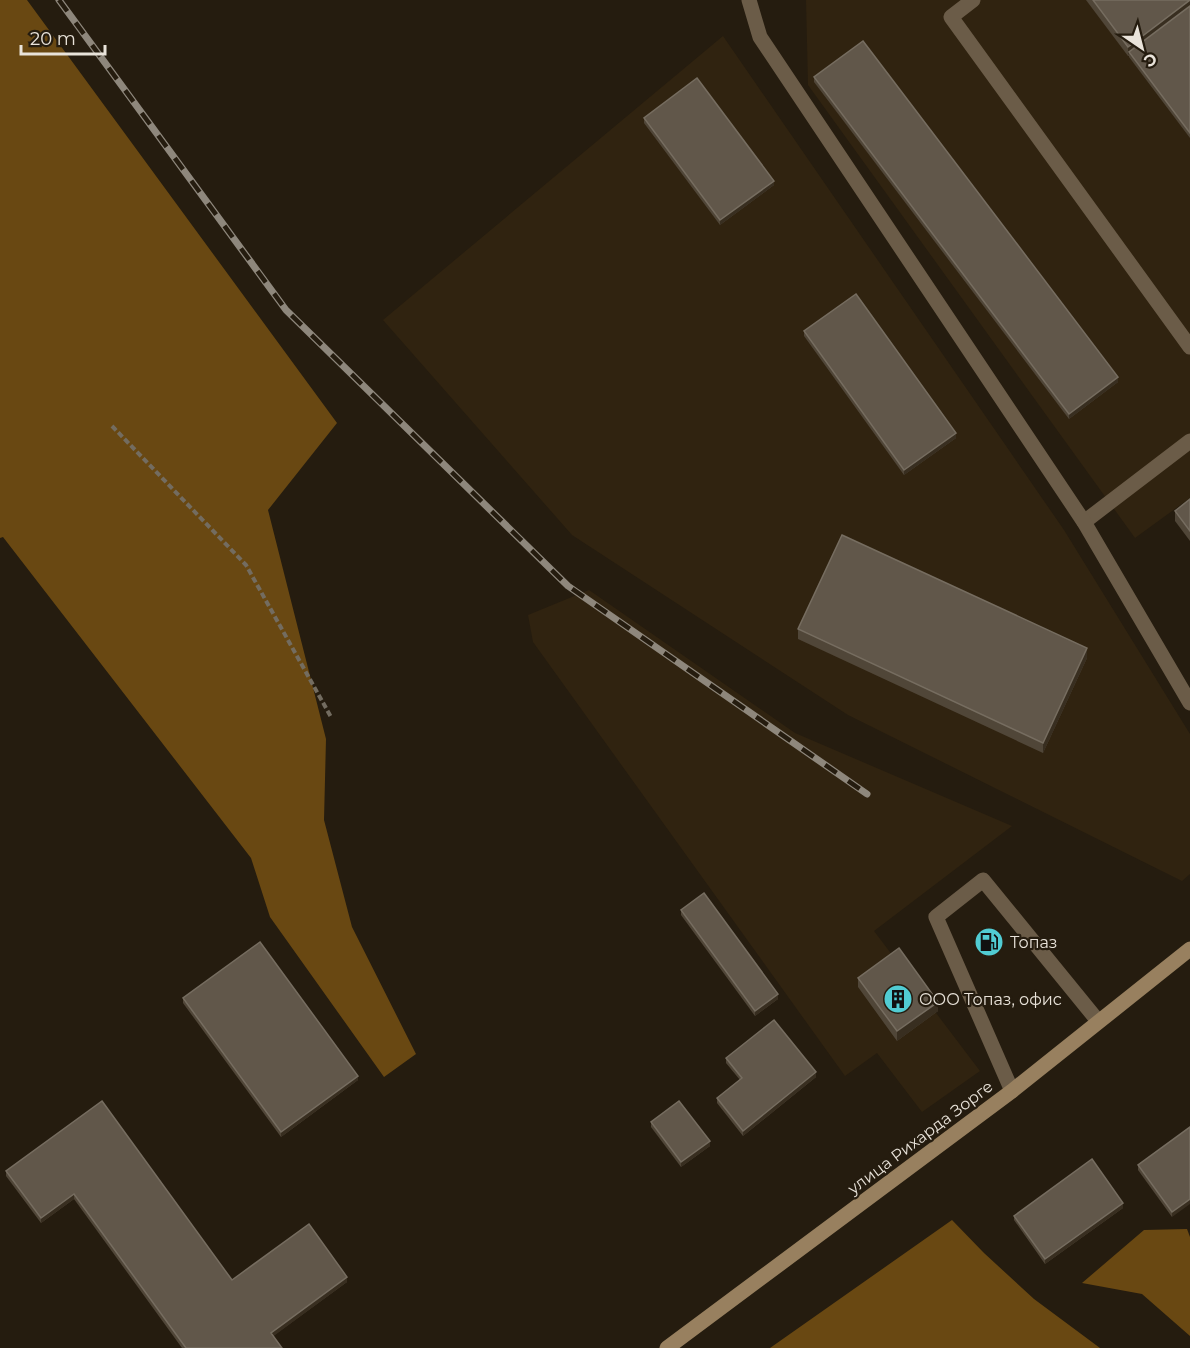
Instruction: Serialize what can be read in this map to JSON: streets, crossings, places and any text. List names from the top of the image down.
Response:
{
  "streets": {
    "main road": ["улица Рихарда Зорге"]
  },
  "places": {
    "fuel station": ["Топаз"],
    "building": ["ООО Топаз, офис"]
  },
  "scale_bar": "20 m",
  "north": "bottom right"
}
